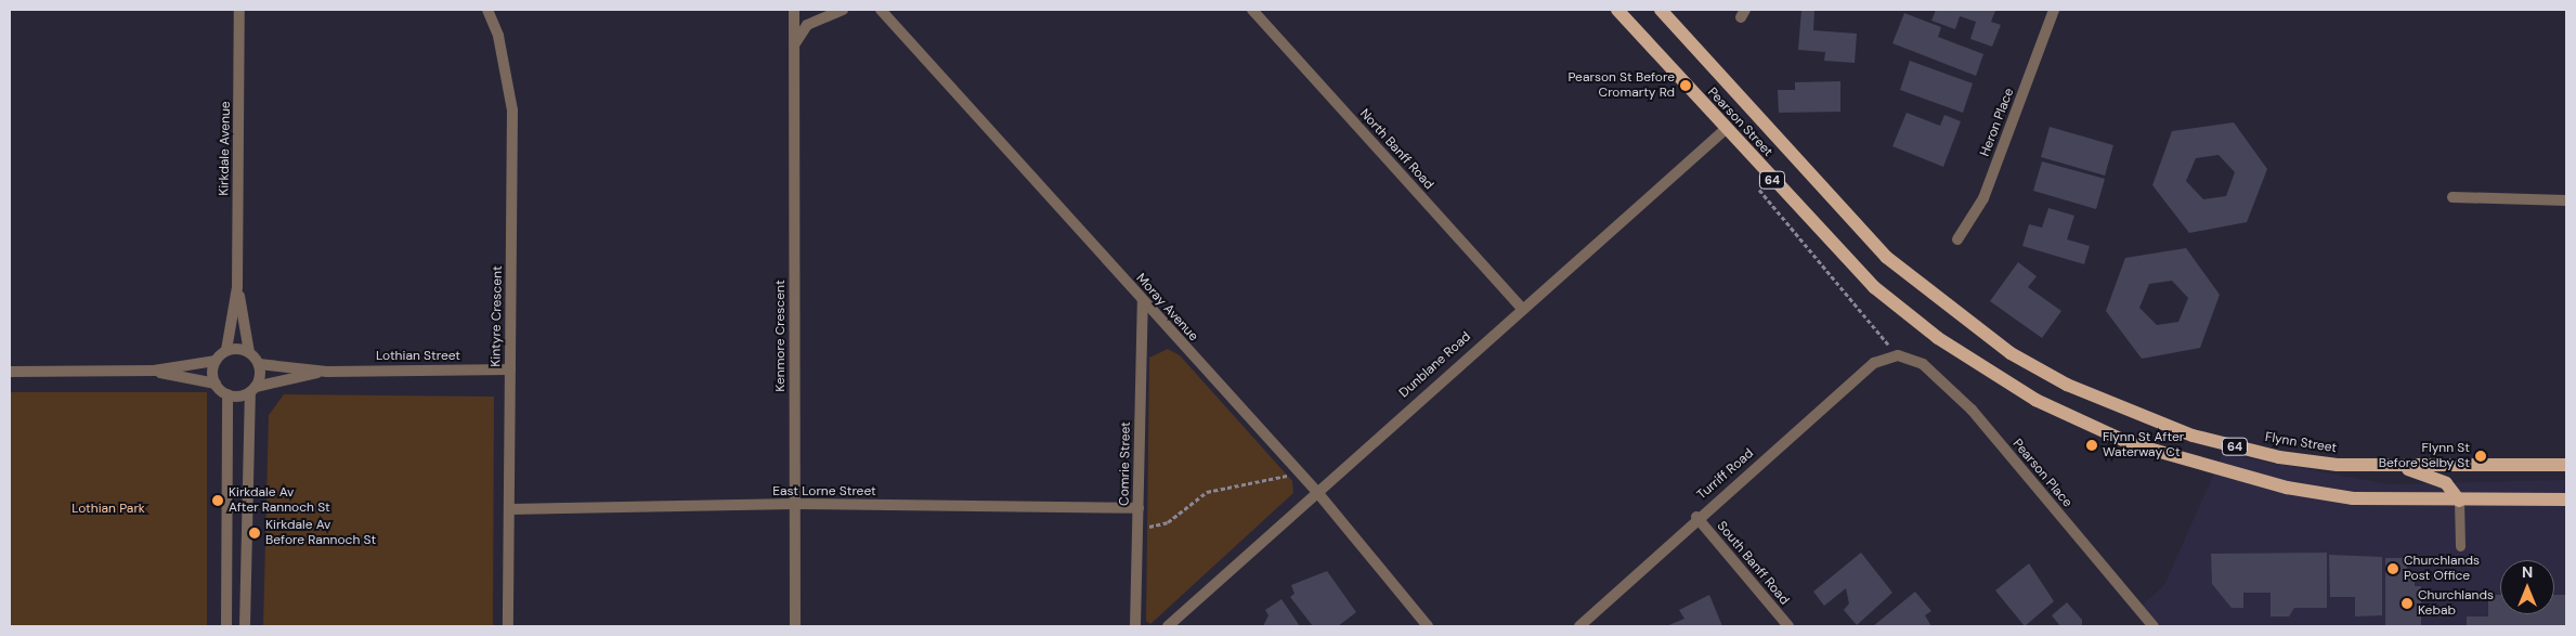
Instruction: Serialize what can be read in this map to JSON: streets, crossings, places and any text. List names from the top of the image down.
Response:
{
  "streets": {
    "main road": ["Pearson Street", "64", "Flynn Street"],
    "street": [
      "Heron Place",
      "Kirkdale Avenue",
      "North Banff Road",
      "Moray Avenue",
      "Kintyre Crescent",
      "Kenmore Crescent",
      "Lothian Street",
      "Dunblane Road",
      "Comrie Street",
      "Pearson Place",
      "Turriff Road",
      "East Lorne Street",
      "South Banff Road"
    ]
  },
  "crossings": [
    ["Pearson Street", "64"],
    ["Pearson Street", "Dunblane Road"],
    ["Pearson Street", "Flynn Street"],
    ["Kirkdale Avenue", "Lothian Street"],
    ["North Banff Road", "Dunblane Road"],
    ["Moray Avenue", "Dunblane Road"],
    ["Moray Avenue", "Comrie Street"],
    ["Kintyre Crescent", "Lothian Street"],
    ["Kintyre Crescent", "East Lorne Street"],
    ["Kenmore Crescent", "East Lorne Street"],
    ["Comrie Street", "East Lorne Street"],
    ["Pearson Place", "Turriff Road"],
    ["Turriff Road", "South Banff Road"]
  ],
  "parks": ["Lothian Park"],
  "places": [
    "Pearson St Before Cromarty Rd",
    "Flynn St After Waterway Ct",
    "Flynn St Before Selby St",
    "Kirkdale Av After Rannoch St",
    "Kirkdale Av Before Rannoch St",
    "Churchlands Post Office",
    "Churchlands Kebab"
  ],
  "north": "top"
}
